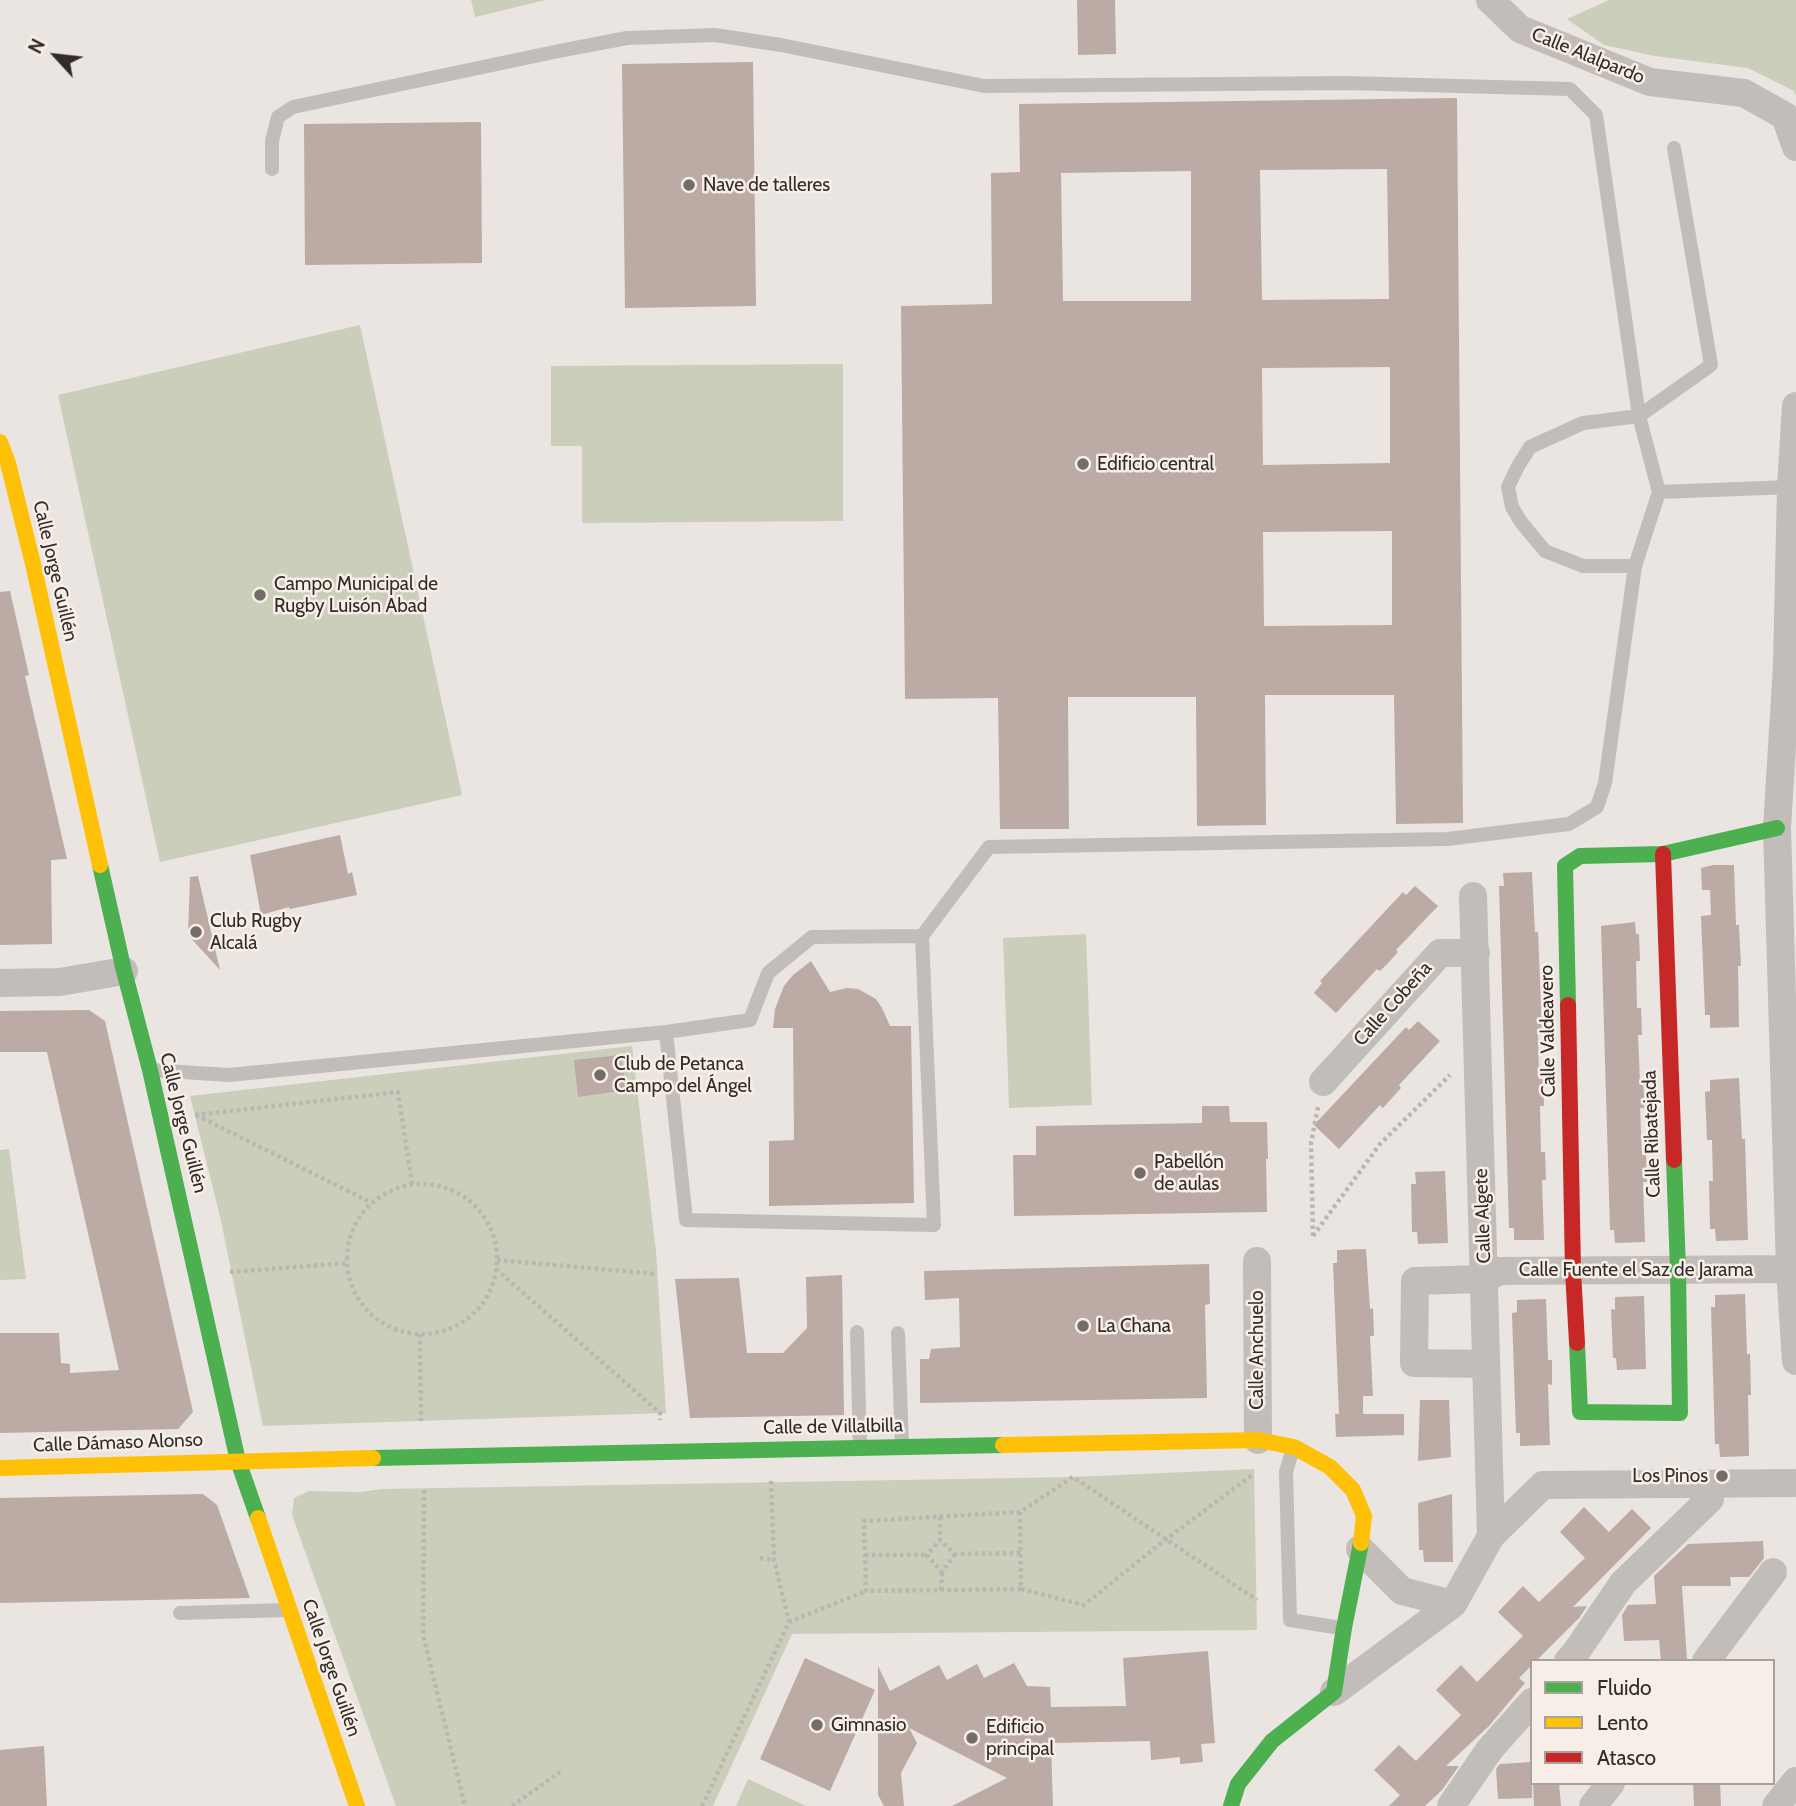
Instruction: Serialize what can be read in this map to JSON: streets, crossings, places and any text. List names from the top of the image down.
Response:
{
  "streets": {
    "street": [
      "Calle Alalpardo",
      "Calle Jorge Guillén",
      "Calle Cobeña",
      "Calle Valdeavero",
      "Calle Ribatejada",
      "Calle Algete",
      "Calle Fuente el Saz de Jarama",
      "Calle Anchuelo",
      "Calle de Villalbilla",
      "Calle Dámaso Alonso"
    ]
  },
  "crossings": [
    ["Calle Jorge Guillén", "Calle de Villalbilla"],
    ["Calle Jorge Guillén", "Calle Dámaso Alonso"],
    ["Calle Cobeña", "Calle Algete"],
    ["Calle Valdeavero", "Calle Ribatejada"],
    ["Calle Valdeavero", "Calle Fuente el Saz de Jarama"],
    ["Calle Ribatejada", "Calle Fuente el Saz de Jarama"],
    ["Calle Algete", "Calle Fuente el Saz de Jarama"],
    ["Calle Anchuelo", "Calle de Villalbilla"],
    ["Calle de Villalbilla", "Calle Dámaso Alonso"]
  ],
  "places": [
    "Nave de talleres",
    "Edificio central",
    "Campo Municipal de Rugby Luisón Abad",
    "Club Rugby Alcalá",
    "Club de Petanca Campo del Ángel",
    "Pabellón de aulas",
    "La Chana",
    "Los Pinos",
    "Gimnasio",
    "Edificio principal"
  ],
  "legend": ["Fluido", "Lento", "Atasco"],
  "north": "top left"
}
